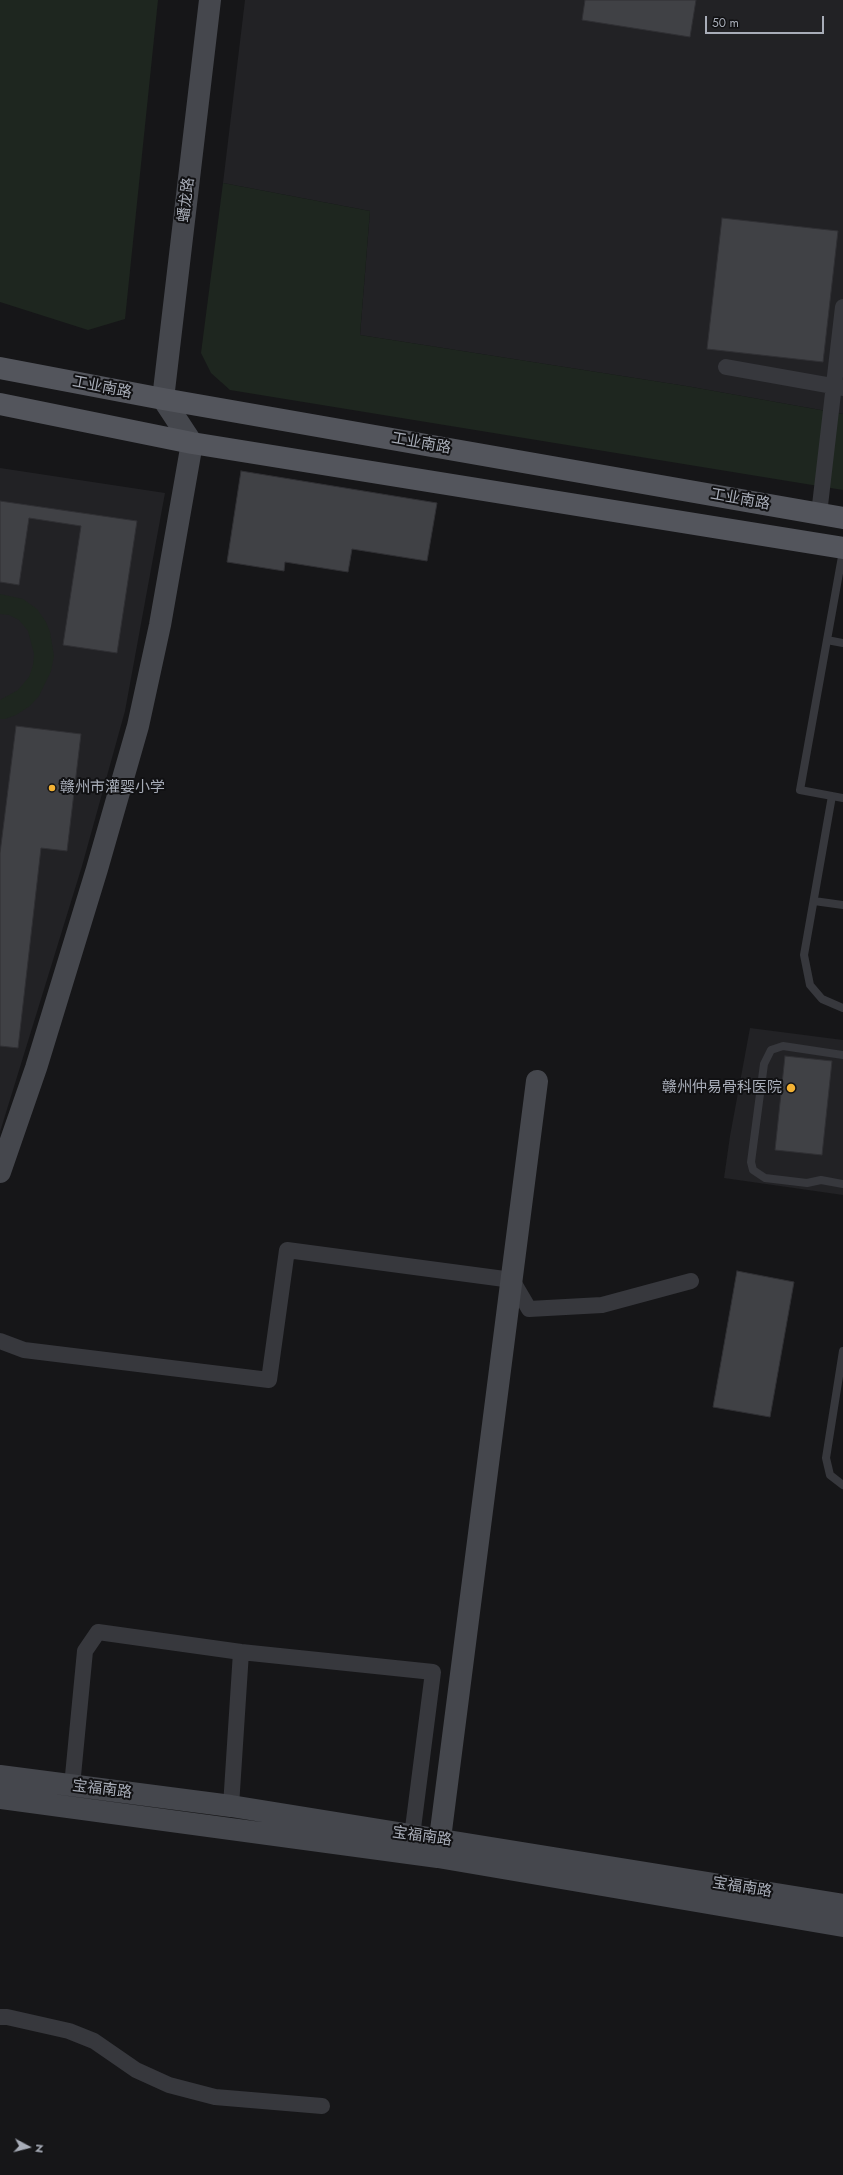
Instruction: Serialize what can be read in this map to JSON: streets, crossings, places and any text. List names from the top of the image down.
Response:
{
  "streets": {
    "main road": ["工业南路"],
    "street": ["蟠龙路", "宝福南路"]
  },
  "crossings": [
    ["蟠龙路", "工业南路"]
  ],
  "places": ["赣州市灌婴小学", "赣州仲易骨科医院"],
  "scale_bar": "50 m",
  "north": "right"
}
